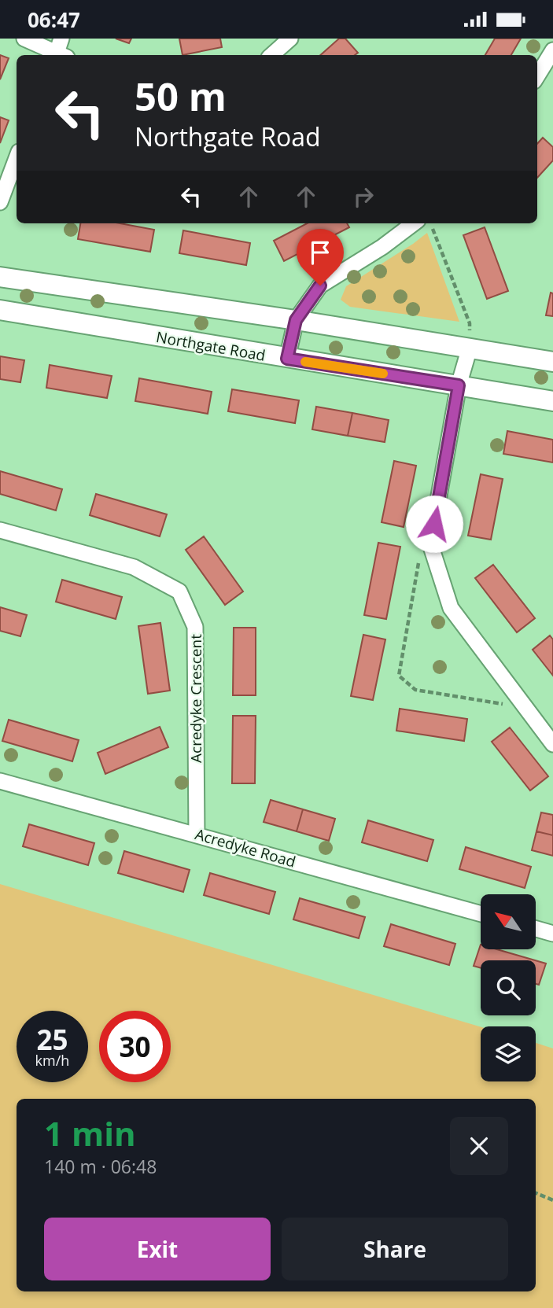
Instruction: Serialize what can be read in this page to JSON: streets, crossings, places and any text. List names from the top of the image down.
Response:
{
  "streets": {
    "street": ["Northgate Road", "Acredyke Crescent", "Acredyke Road"]
  },
  "crossings": [
    ["Acredyke Crescent", "Acredyke Road"]
  ],
  "north": "top left",
  "page": {
    "status": "06:47",
    "turn": ["50 m", "Northgate Road"],
    "speed": "25 km/h",
    "limit": "30",
    "heading": ["1 min", "140 m · 06:48"],
    "buttons": ["Exit", "Share"]
  }
}
